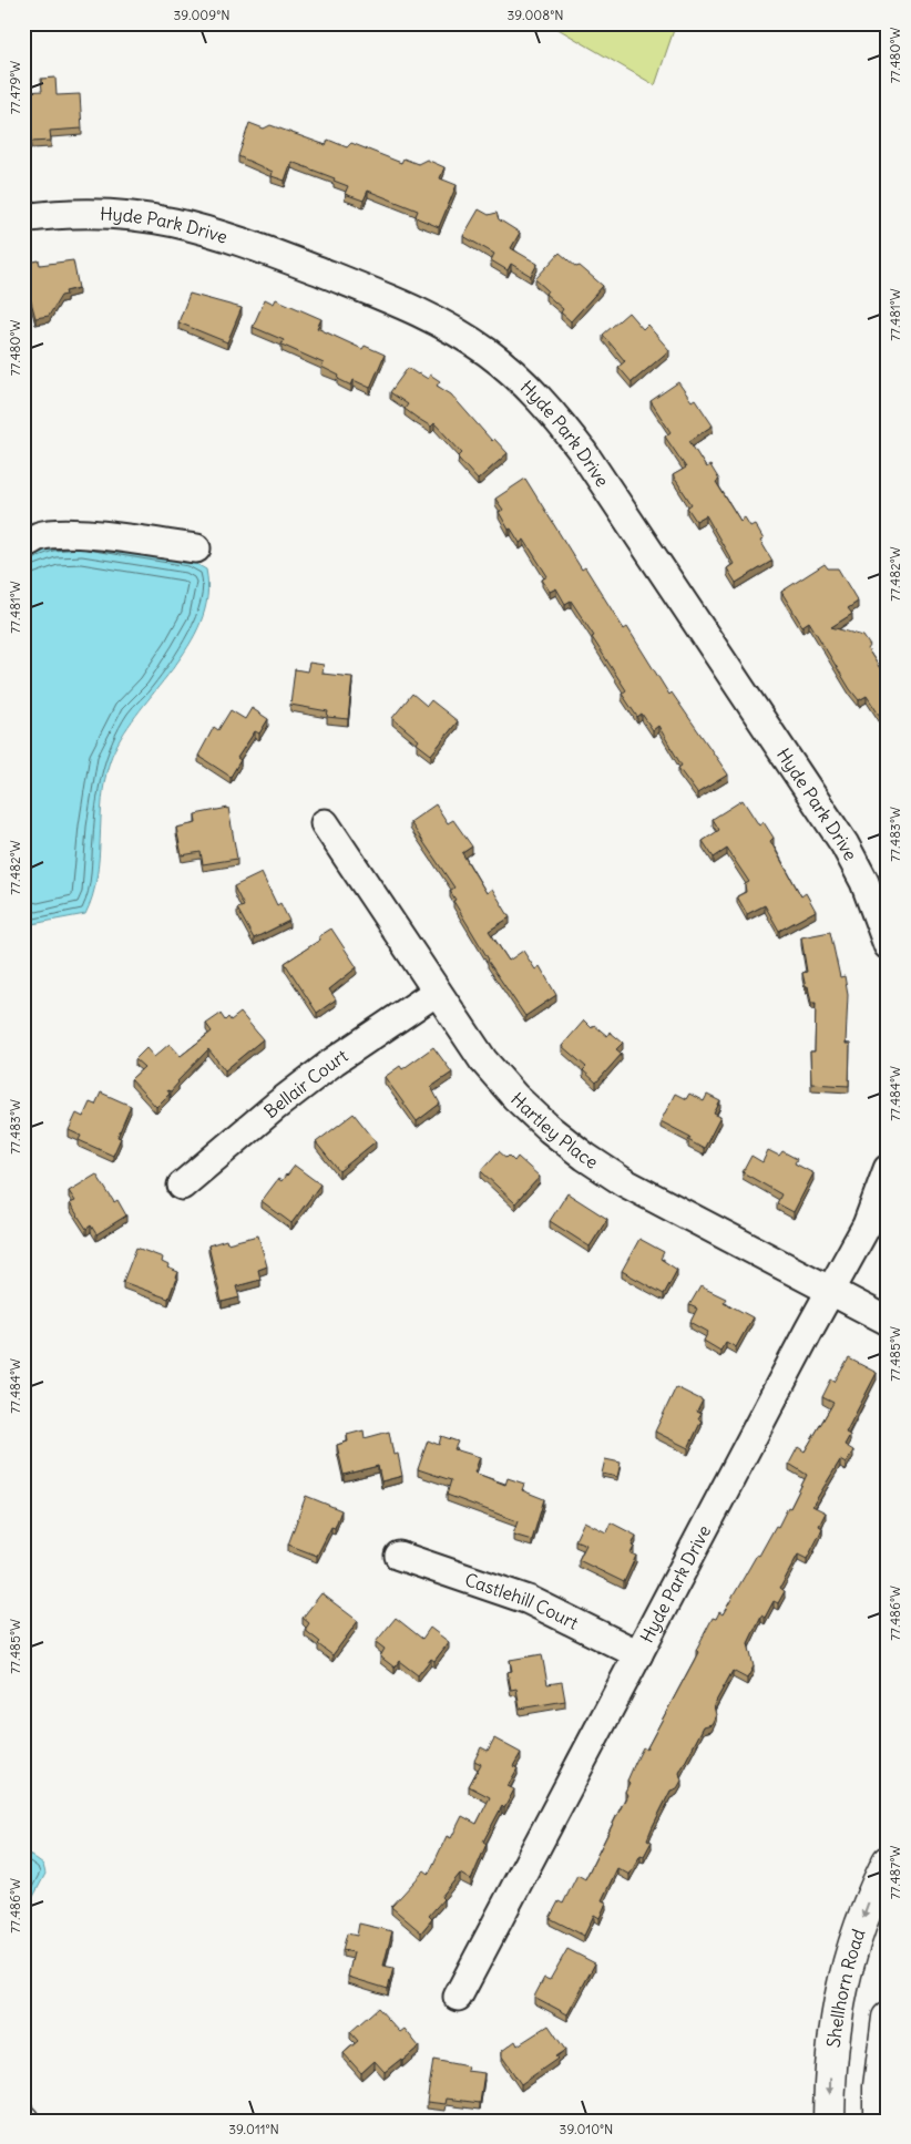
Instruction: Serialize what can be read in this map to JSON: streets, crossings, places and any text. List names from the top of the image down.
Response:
{
  "streets": {
    "main road": ["Shellhorn Road"],
    "street": [
      "Hyde Park Drive",
      "Bellair Court",
      "Hartley Place",
      "Castlehill Court"
    ]
  },
  "crossings": [
    ["Hyde Park Drive", "Hartley Place"],
    ["Hyde Park Drive", "Castlehill Court"],
    ["Bellair Court", "Hartley Place"]
  ],
  "coordinates": [
    "39.009°N",
    "39.008°N",
    "77.480°W",
    "77.479°W",
    "77.481°W",
    "77.482°W",
    "77.483°W",
    "77.484°W",
    "77.485°W",
    "77.486°W",
    "77.487°W",
    "39.011°N",
    "39.010°N"
  ]
}
